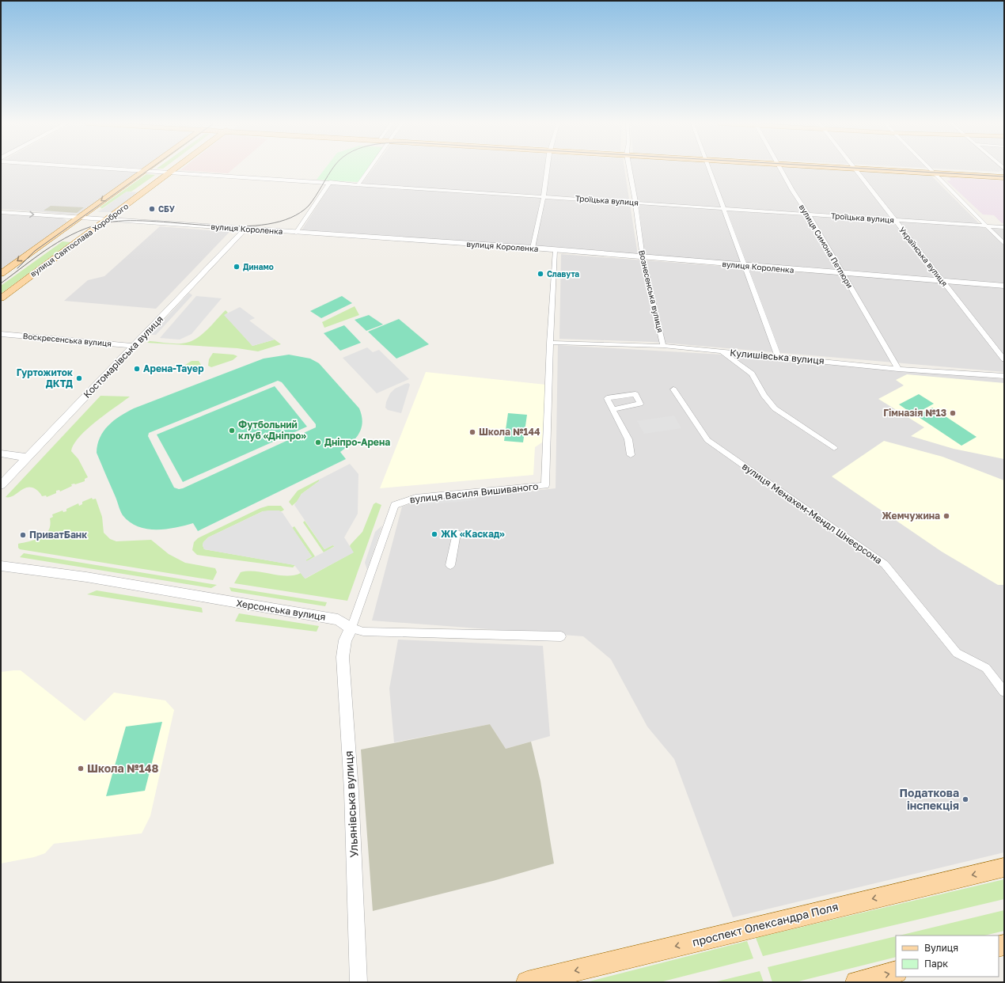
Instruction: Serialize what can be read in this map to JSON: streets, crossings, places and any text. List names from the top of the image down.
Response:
{
  "streets": {
    "main road": ["вулиця Святослава Хороброго", "проспект Олександра Поля"],
    "street": [
      "Троїцька вулиця",
      "вулиця Короленка",
      "вулиця Симона Петлюри",
      "Українська вулиця",
      "Вознесенська вулиця",
      "Воскресенська вулиця",
      "Костомарівська вулиця",
      "Кулишівська вулиця",
      "вулиця Василя Вишиваного",
      "вулиця Менахем-Мендл Шнеєрсона",
      "Херсонська вулиця",
      "Ульянівська вулиця"
    ]
  },
  "crossings": [
    ["Троїцька вулиця", "вулиця Святослава Хороброго"],
    ["Троїцька вулиця", "вулиця Симона Петлюри"],
    ["Троїцька вулиця", "Українська вулиця"],
    ["Троїцька вулиця", "Вознесенська вулиця"],
    ["вулиця Короленка", "вулиця Святослава Хороброго"],
    ["вулиця Короленка", "вулиця Симона Петлюри"],
    ["вулиця Короленка", "Українська вулиця"],
    ["вулиця Короленка", "Вознесенська вулиця"],
    ["вулиця Короленка", "Костомарівська вулиця"],
    ["вулиця Короленка", "вулиця Василя Вишиваного"],
    ["вулиця Симона Петлюри", "Кулишівська вулиця"],
    ["Вознесенська вулиця", "Кулишівська вулиця"],
    ["Воскресенська вулиця", "Костомарівська вулиця"],
    ["Кулишівська вулиця", "вулиця Василя Вишиваного"],
    ["вулиця Василя Вишиваного", "Херсонська вулиця"],
    ["вулиця Василя Вишиваного", "Ульянівська вулиця"],
    ["Херсонська вулиця", "Ульянівська вулиця"]
  ],
  "one_way": ["проспект Олександра Поля"],
  "places": [
    "СБУ",
    "Динамо",
    "Славута",
    "Арена-Тауер",
    "Гуртожиток ДКТД",
    "Гімназія №13",
    "Футбольний клуб «Дніпро»",
    "Школа №144",
    "Дніпро-Арена",
    "Жемчужина",
    "ЖК «Каскад»",
    "ПриватБанк",
    "Школа №148",
    "Податкова інспекція"
  ],
  "legend": ["Вулиця", "Парк"]
}
